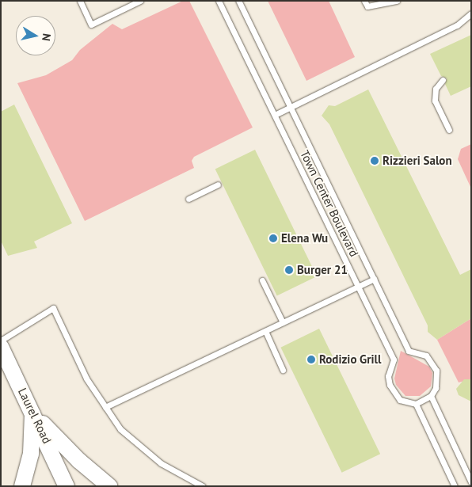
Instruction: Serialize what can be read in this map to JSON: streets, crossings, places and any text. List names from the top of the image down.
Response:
{
  "streets": {
    "street": ["Laurel Road"],
    "lane": ["Town Center Boulevard"]
  },
  "places": [
    "Rizzieri Salon",
    "Elena Wu",
    "Burger 21",
    "Rodizio Grill"
  ],
  "north": "right"
}
